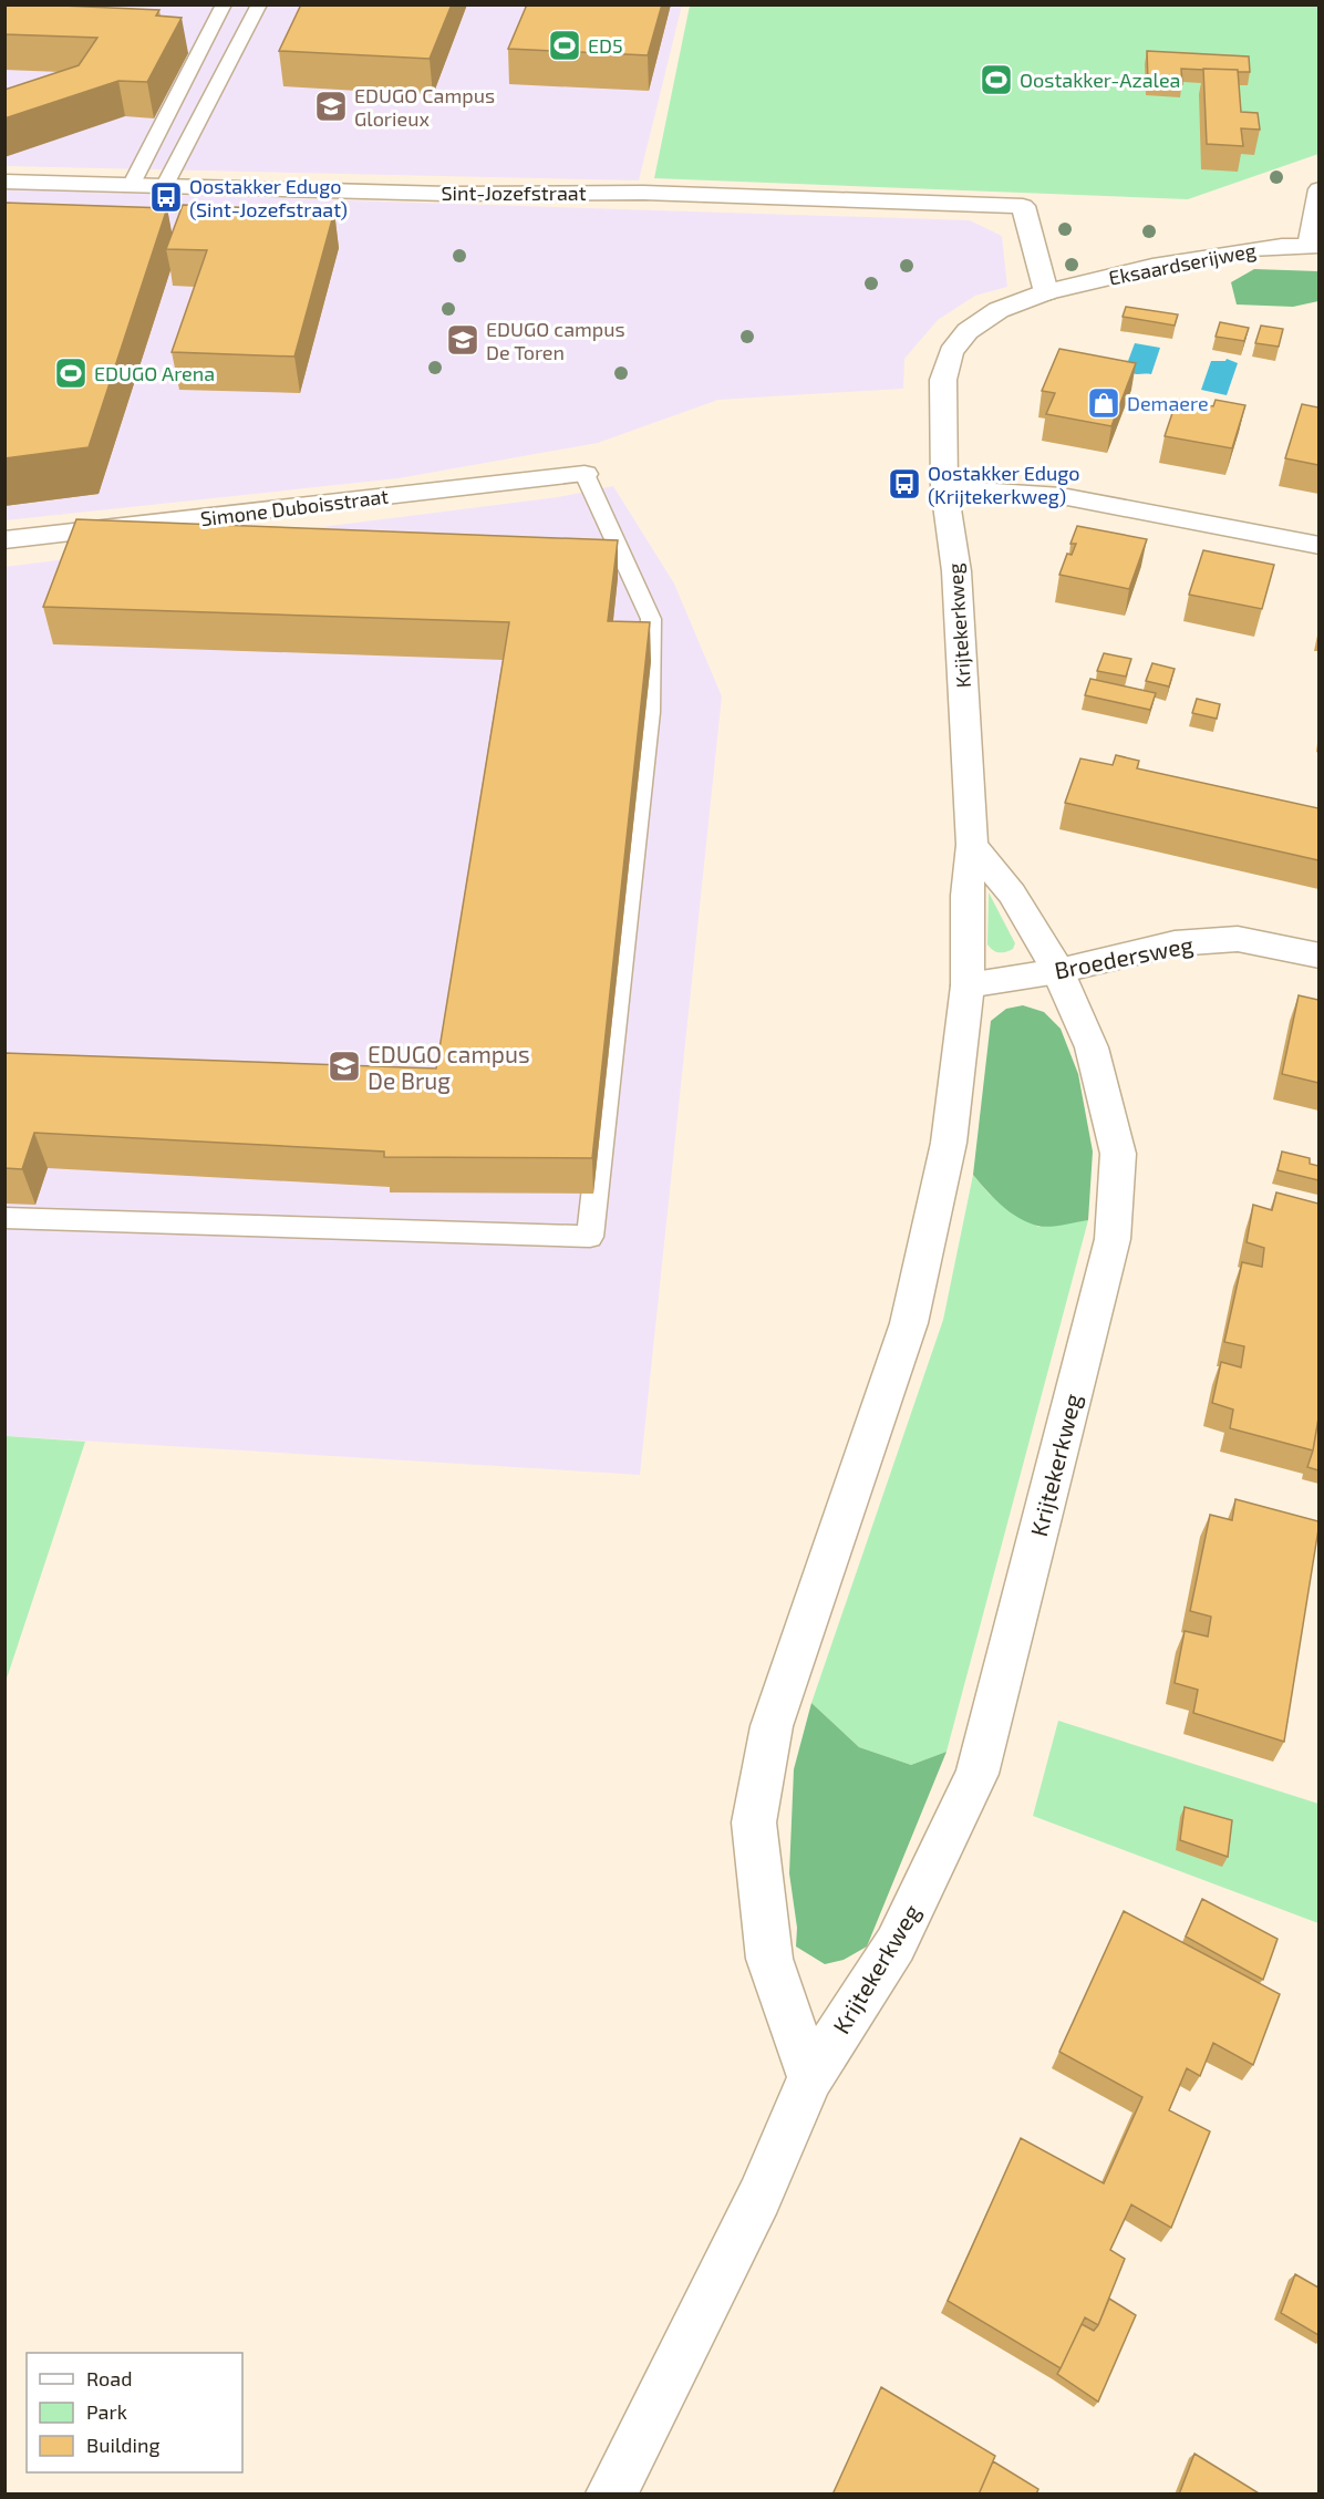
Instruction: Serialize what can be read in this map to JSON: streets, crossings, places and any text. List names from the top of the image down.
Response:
{
  "streets": {
    "street": [
      "Sint-Jozefstraat",
      "Eksaardserijweg",
      "Simone Duboisstraat",
      "Krijtekerkweg",
      "Broedersweg"
    ]
  },
  "crossings": [
    ["Sint-Jozefstraat", "Eksaardserijweg"],
    ["Eksaardserijweg", "Krijtekerkweg"],
    ["Krijtekerkweg", "Broedersweg"]
  ],
  "places": {
    "sports": ["ED5", "Oostakker-Azalea", "EDUGO Arena"],
    "school or university": ["EDUGO Campus Glorieux", "EDUGO campus De Toren", "EDUGO campus De Brug"],
    "bus stop": ["Oostakker Edugo (Sint-Jozefstraat)", "Oostakker Edugo (Krijtekerkweg)"],
    "shop": ["Demaere"]
  },
  "legend": ["Road", "Park", "Building"]
}
